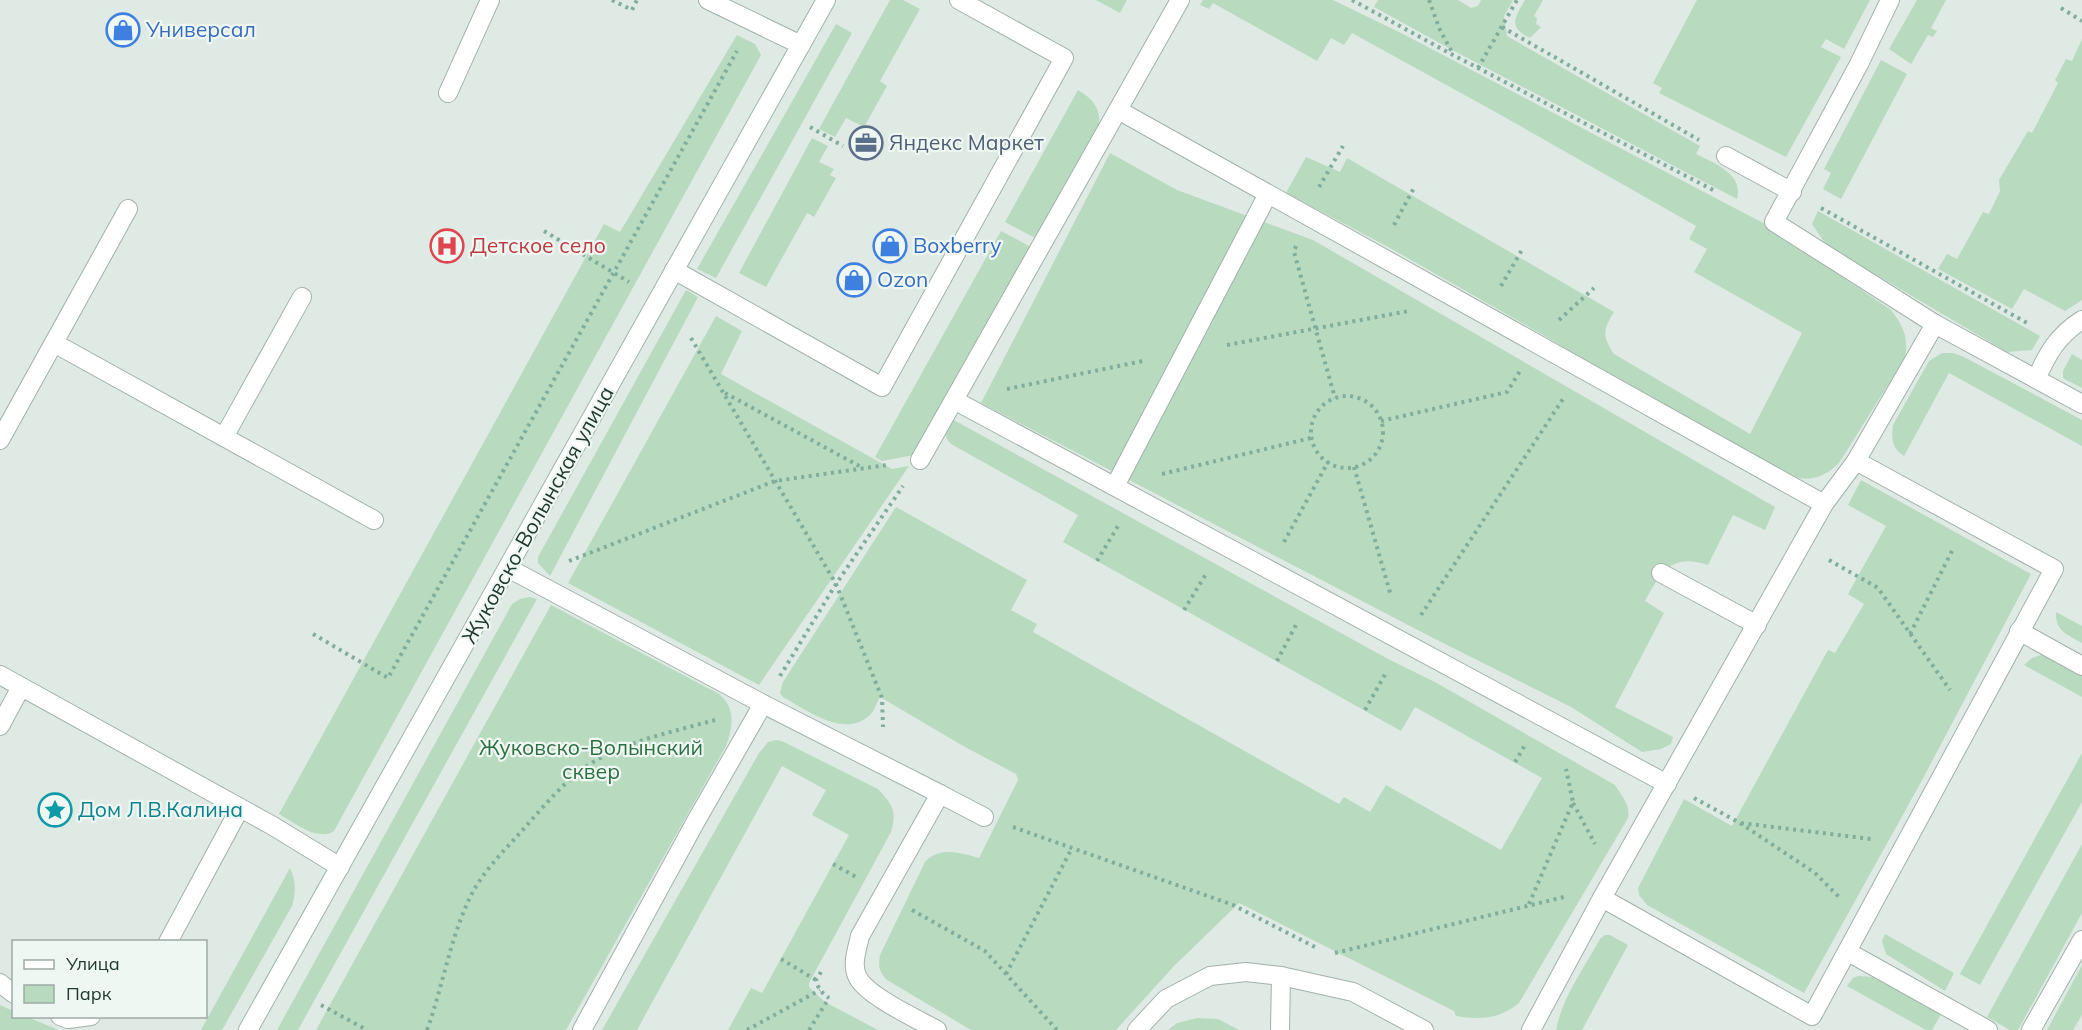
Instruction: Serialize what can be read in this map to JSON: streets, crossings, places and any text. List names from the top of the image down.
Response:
{
  "streets": {
    "main road": ["Жуковско-Волынская улица"]
  },
  "parks": ["Жуковско-Волынский сквер"],
  "places": {
    "shop": ["Универсал", "Boxberry", "Ozon"],
    "office": ["Яндекс Маркет"],
    "hospital": ["Детское село"],
    "place": ["Дом Л.В.Калина"]
  },
  "legend": ["Улица", "Парк"]
}
